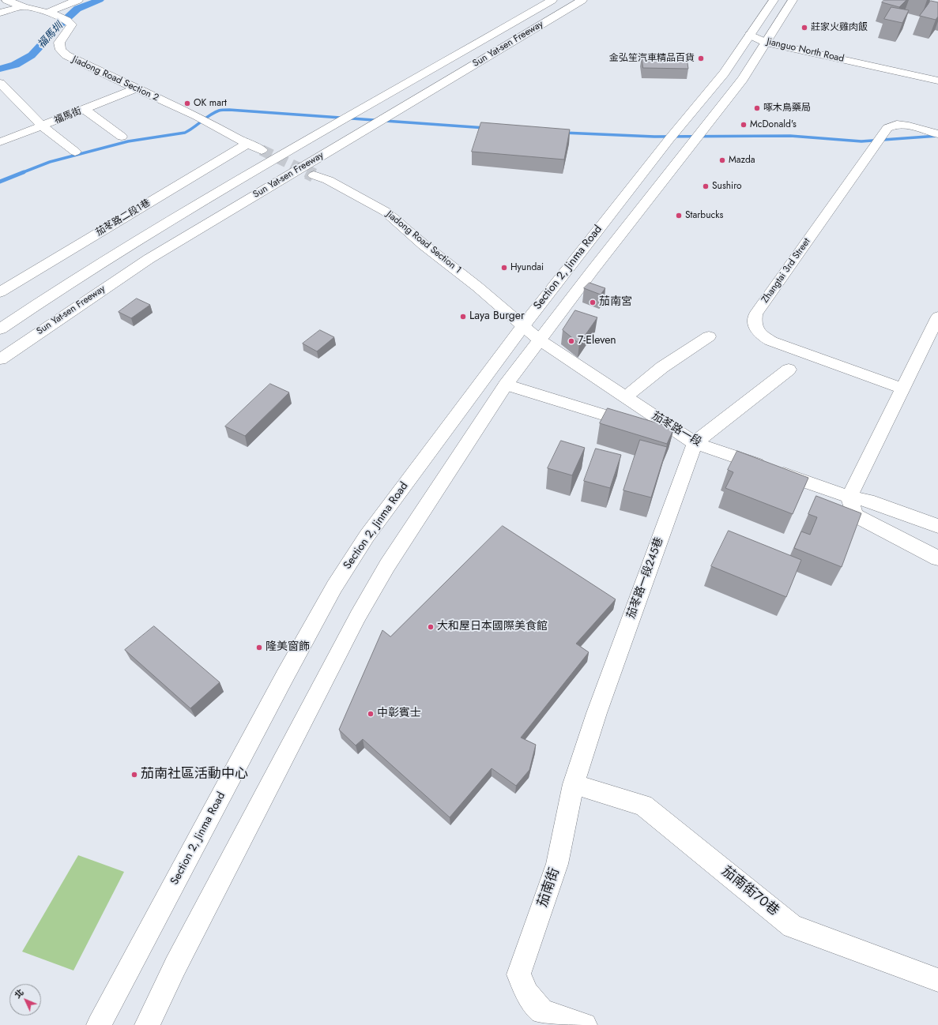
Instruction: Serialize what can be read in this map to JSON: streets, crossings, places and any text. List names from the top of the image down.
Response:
{
  "streets": {
    "main road": [
      "Sun Yat-sen Freeway",
      "Jianguo North Road",
      "Jiadong Road Section 2",
      "福馬街",
      "茄苳路二段1巷",
      "Jiadong Road Section 1",
      "Section 2, Jinma Road",
      "Zhangtai 3rd Street",
      "茄苳路一段",
      "茄苳路一段245巷",
      "茄南街",
      "茄南街70巷"
    ]
  },
  "crossings": [
    ["Jianguo North Road", "Section 2, Jinma Road"],
    ["Jiadong Road Section 2", "福馬街"],
    ["Jiadong Road Section 2", "茄苳路二段1巷"],
    ["Jiadong Road Section 1", "Section 2, Jinma Road"],
    ["Jiadong Road Section 1", "茄苳路一段"],
    ["Section 2, Jinma Road", "茄苳路一段"],
    ["茄苳路一段", "茄苳路一段245巷"],
    ["茄苳路一段245巷", "茄南街"],
    ["茄南街", "茄南街70巷"]
  ],
  "water": ["福馬圳"],
  "places": [
    "莊家火雞肉飯",
    "金弘笙汽車精品百貨",
    "OK mart",
    "啄木鳥藥局",
    "McDonald's",
    "Mazda",
    "Sushiro",
    "Starbucks",
    "Hyundai",
    "茄南宮",
    "Laya Burger",
    "7-Eleven",
    "大和屋日本國際美食館",
    "隆美窗飾",
    "中彰賓士",
    "茄南社區活動中心"
  ],
  "north": "top left"
}
